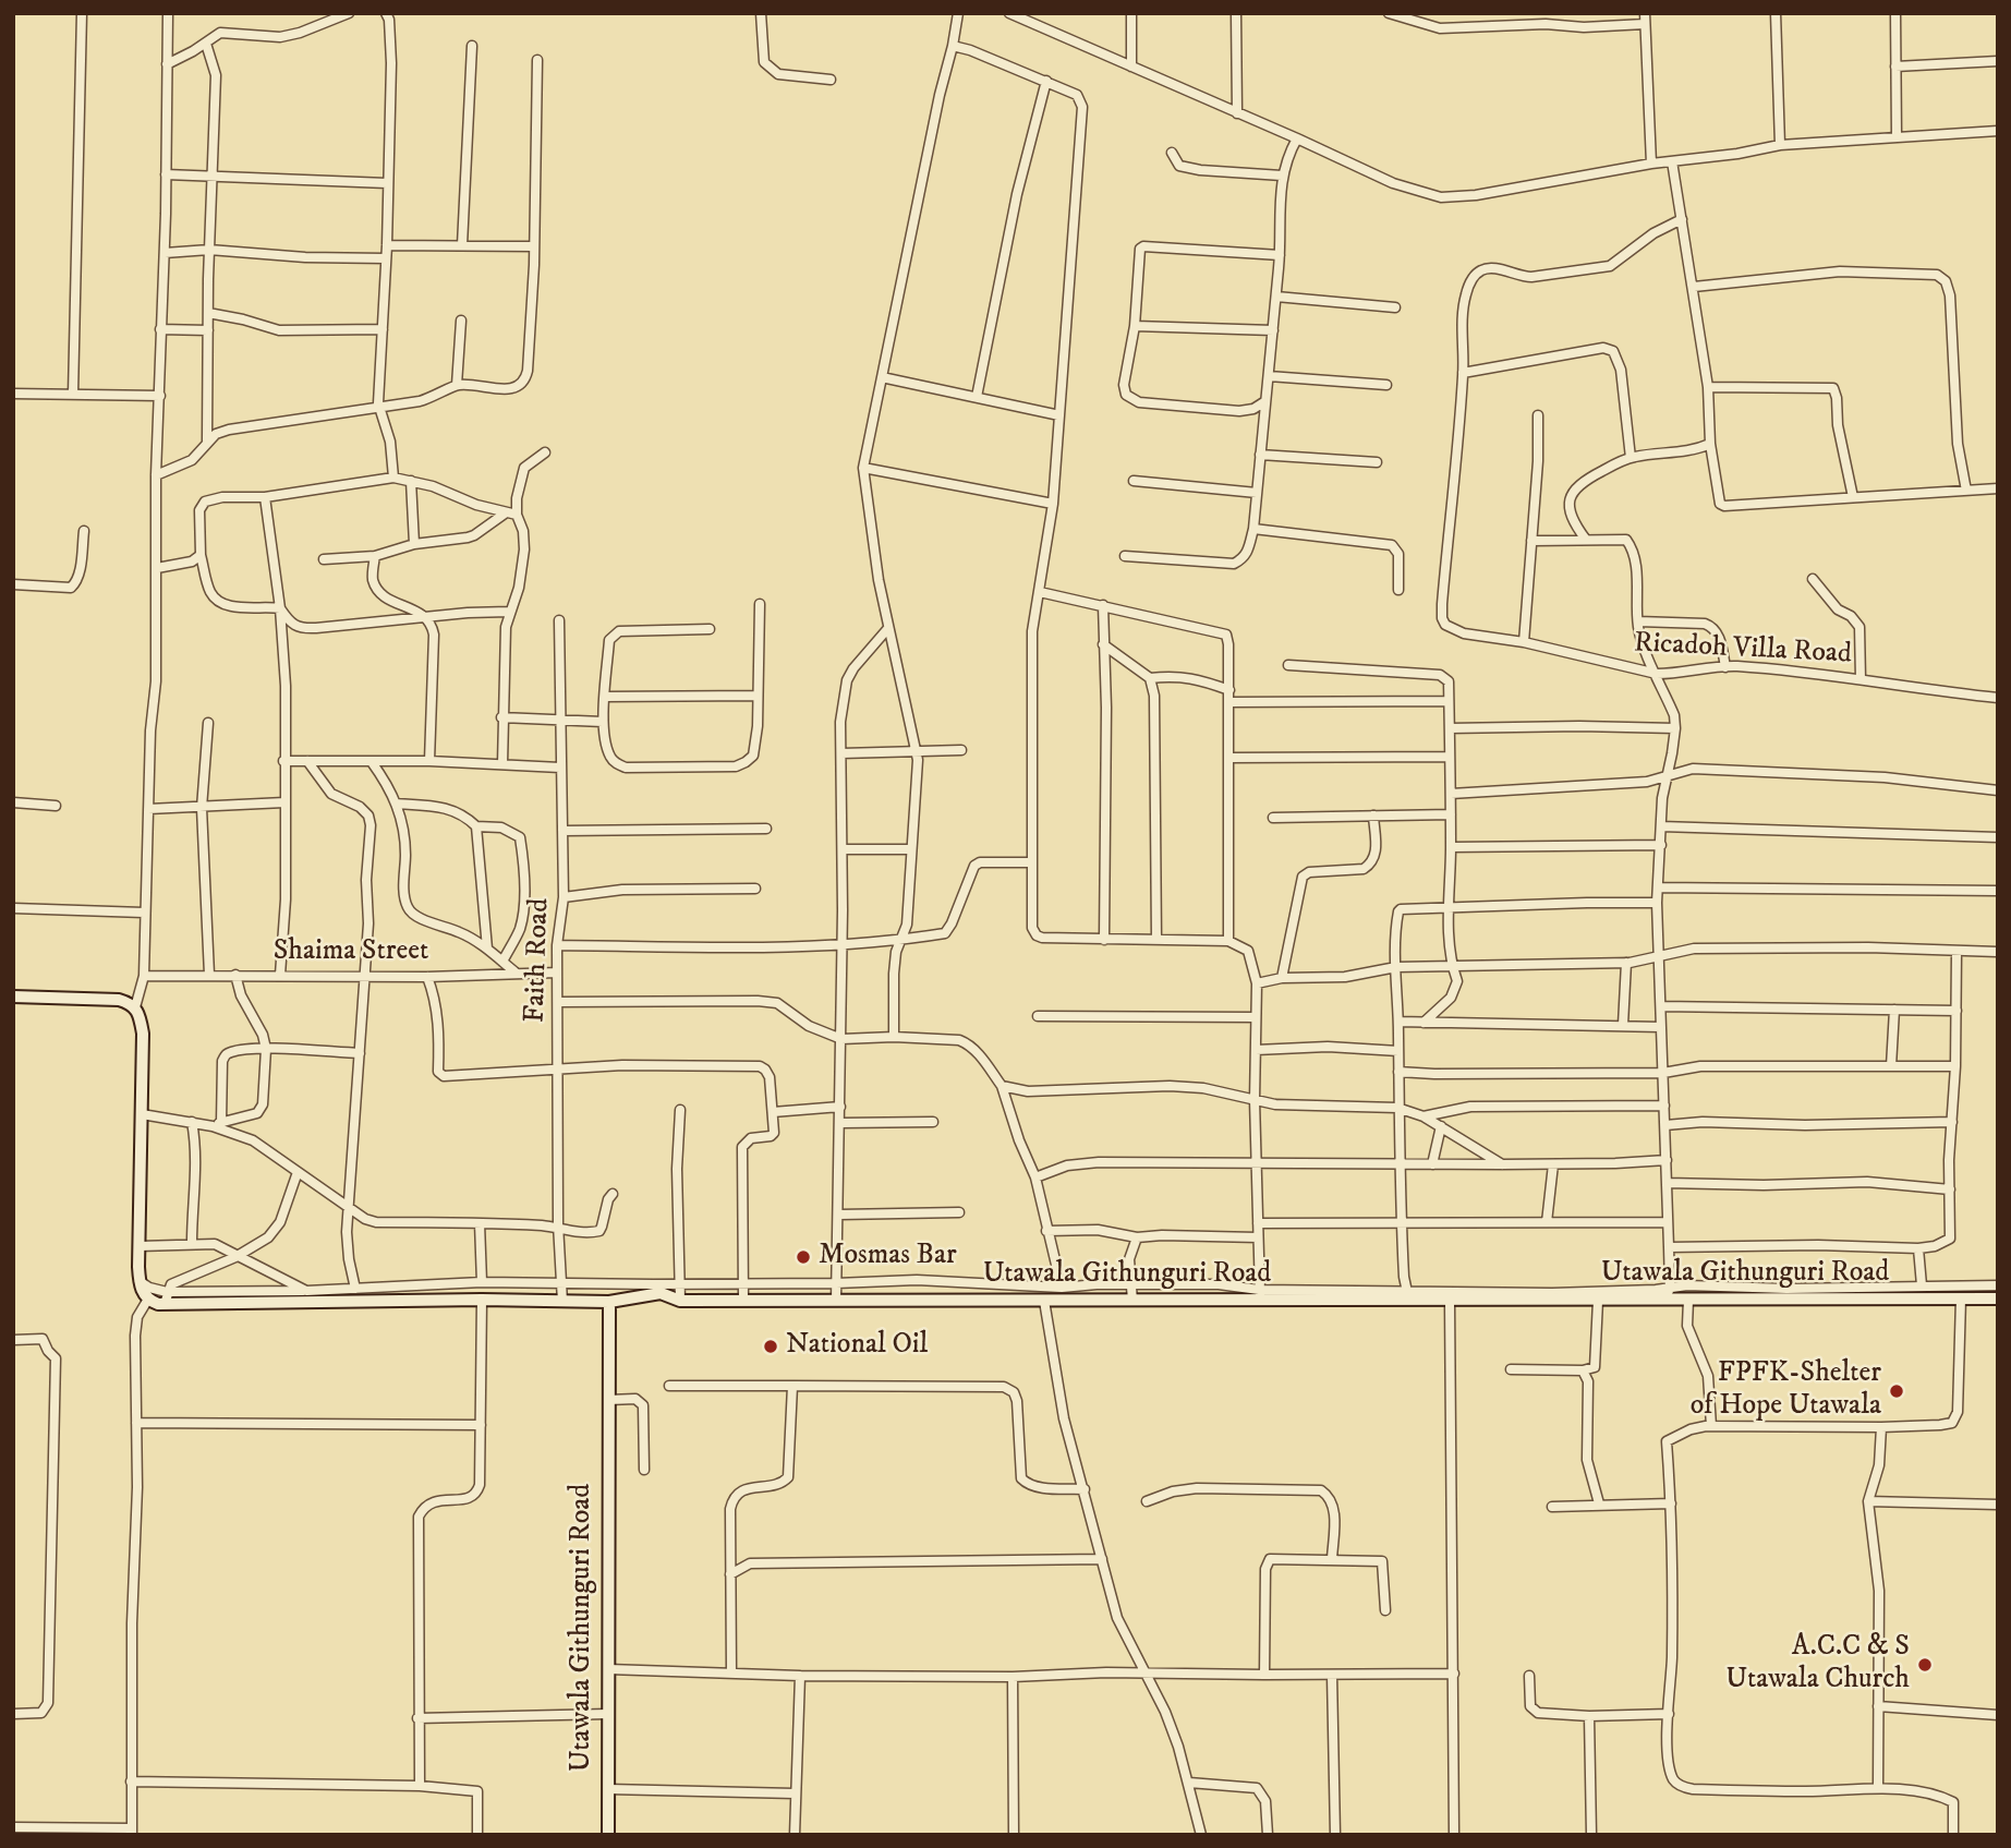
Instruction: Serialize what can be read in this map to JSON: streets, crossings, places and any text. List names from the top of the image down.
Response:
{
  "streets": {
    "street": [
      "Ricadoh Villa Road",
      "Shaima Street",
      "Faith Road",
      "Utawala Githunguri Road"
    ]
  },
  "crossings": [
    ["Shaima Street", "Faith Road"]
  ],
  "places": [
    "Mosmas Bar",
    "National Oil",
    "FPFK-Shelter of Hope Utawala",
    "A.C.C & S Utawala Church"
  ]
}
